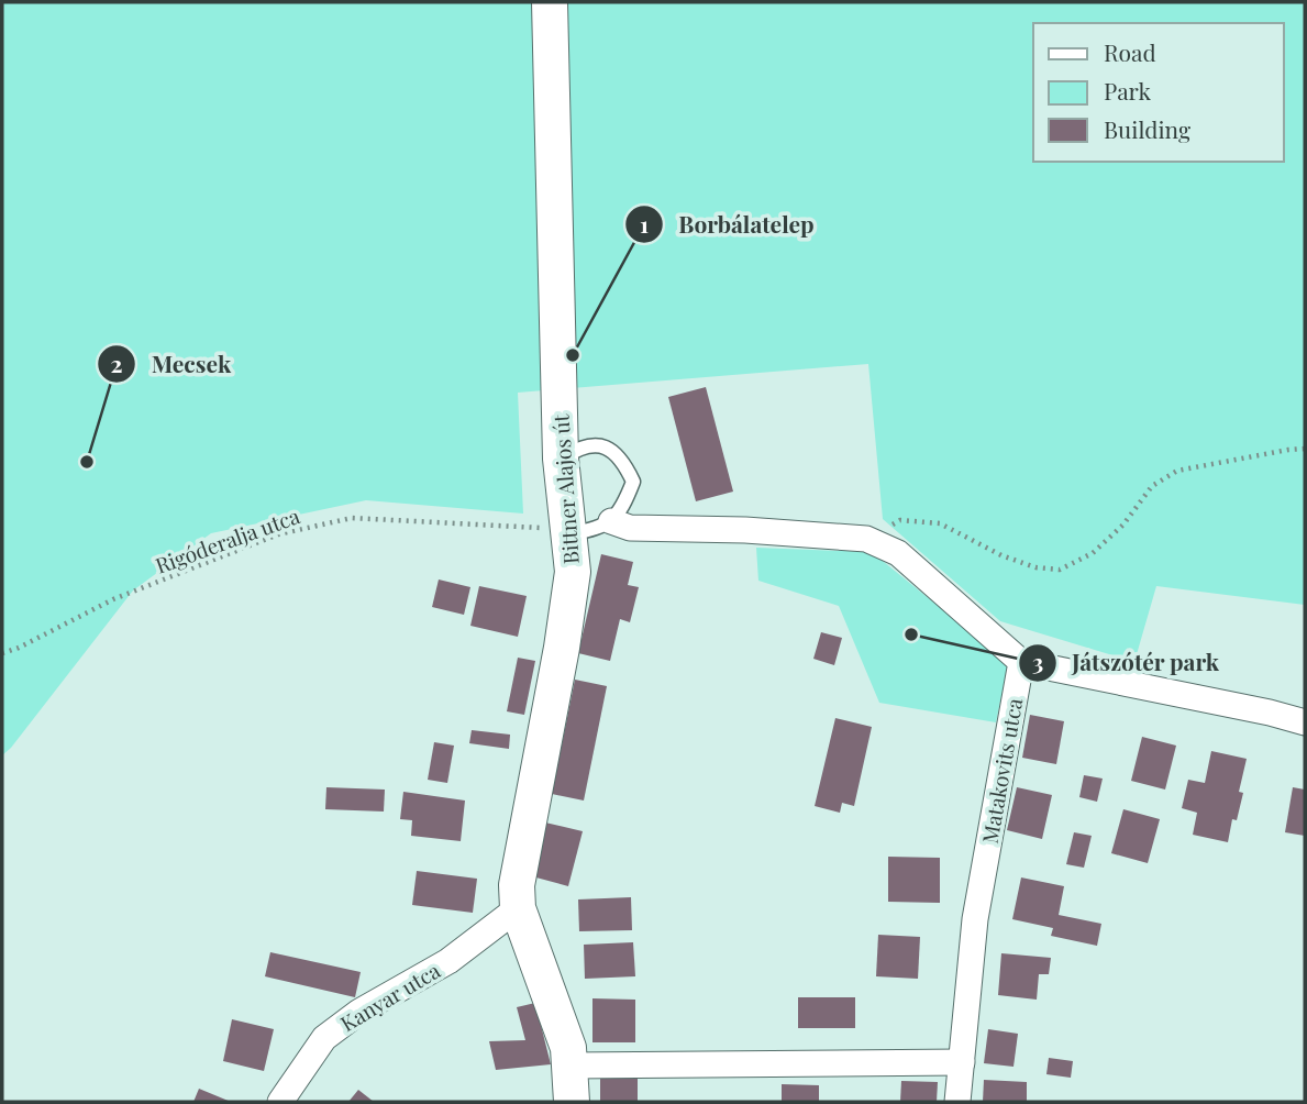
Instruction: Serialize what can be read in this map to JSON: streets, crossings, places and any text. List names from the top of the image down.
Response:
{
  "streets": {
    "street": ["Bittner Alajos út", "Matakovits utca", "Kanyar utca"],
    "path": ["Rigóderalja utca"]
  },
  "crossings": [
    ["Bittner Alajos út", "Rigóderalja utca"],
    ["Bittner Alajos út", "Kanyar utca"]
  ],
  "places": ["Borbálatelep", "Mecsek", "Játszótér park"],
  "legend": ["Road", "Park", "Building"]
}
